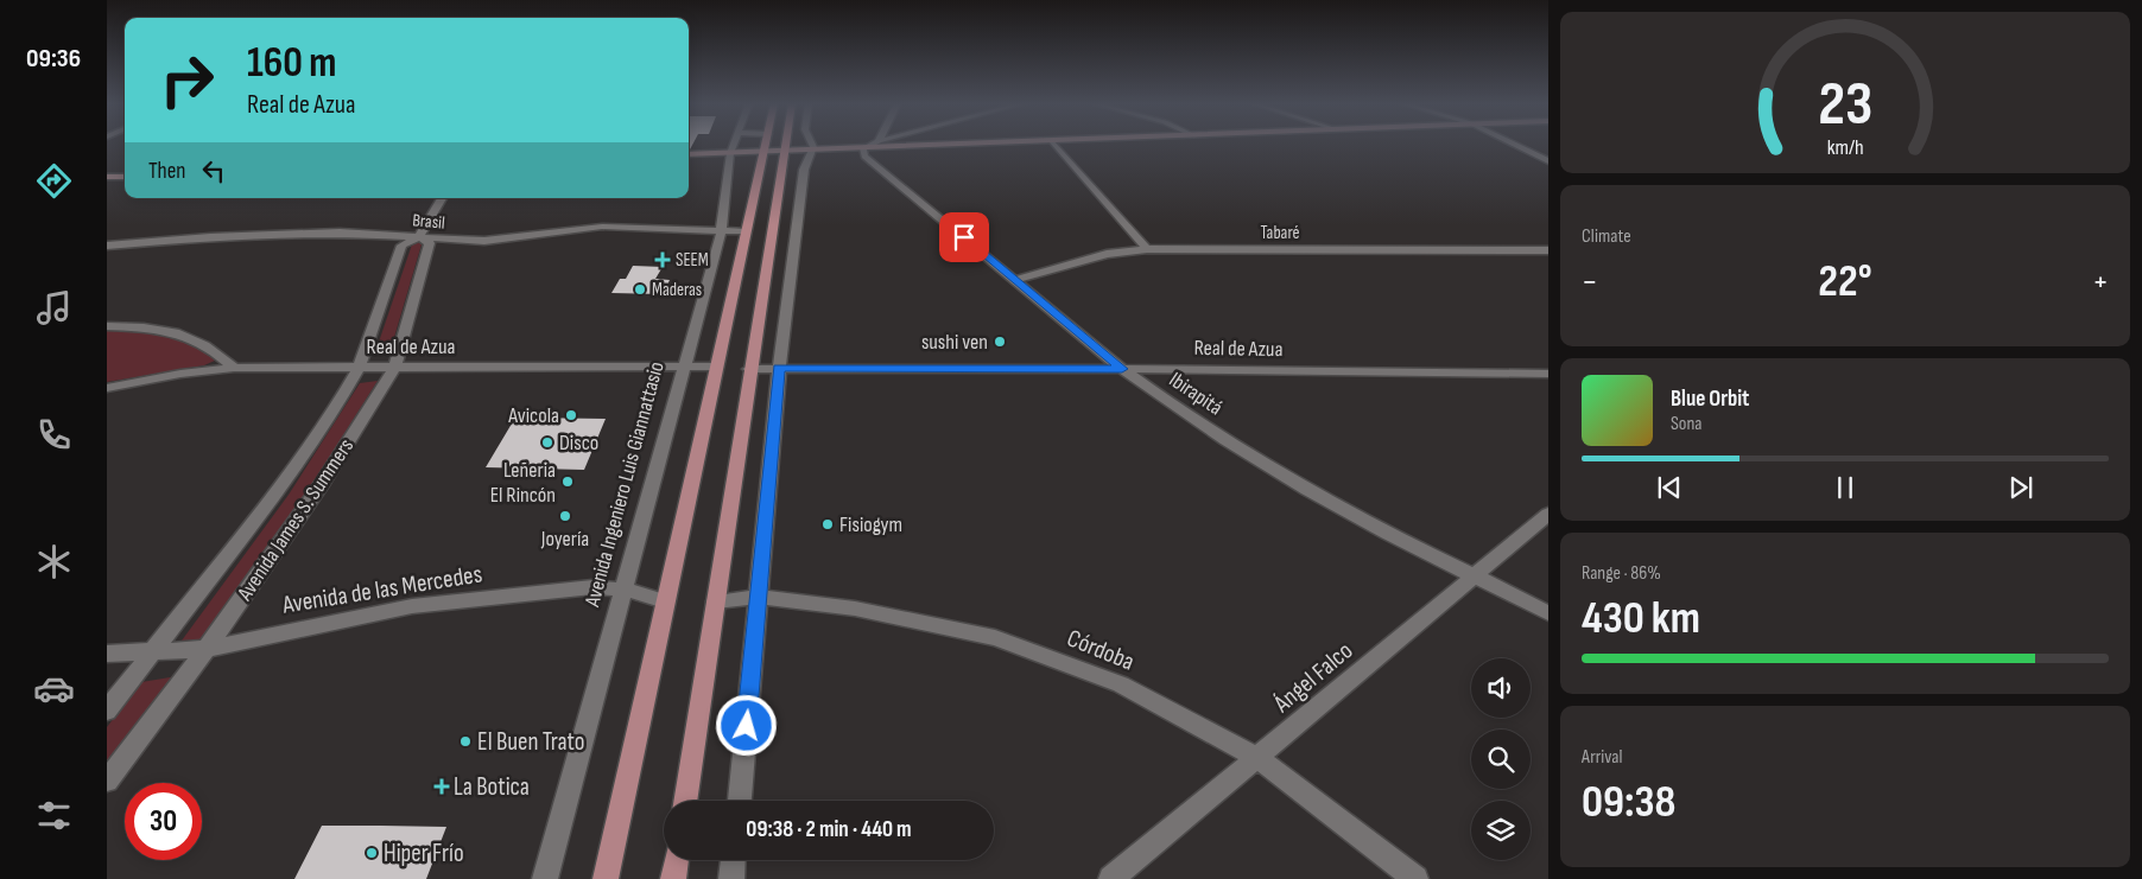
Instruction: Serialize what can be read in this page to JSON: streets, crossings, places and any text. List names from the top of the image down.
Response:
{
  "streets": {
    "street": [
      "Brasil",
      "Tabaré",
      "Real de Azua",
      "Ibirapitá",
      "Avenida Ingeniero Luis Giannattasio",
      "Avenida James S. Summers",
      "Avenida de las Mercedes",
      "Córdoba",
      "Ángel Falco"
    ]
  },
  "crossings": [
    ["Brasil", "Avenida Ingeniero Luis Giannattasio"],
    ["Brasil", "Avenida James S. Summers"],
    ["Tabaré", "Ibirapitá"],
    ["Real de Azua", "Ibirapitá"],
    ["Real de Azua", "Avenida Ingeniero Luis Giannattasio"],
    ["Real de Azua", "Avenida James S. Summers"],
    ["Ibirapitá", "Ángel Falco"],
    ["Avenida Ingeniero Luis Giannattasio", "Avenida de las Mercedes"],
    ["Avenida James S. Summers", "Avenida de las Mercedes"],
    ["Córdoba", "Ángel Falco"]
  ],
  "places": {
    "health": ["SEEM", "La Botica"],
    "other": [
      "Maderas",
      "sushi ven",
      "Avicola",
      "Disco",
      "Leñeria El Rincón",
      "Joyería",
      "Fisiogym",
      "El Buen Trato",
      "Hiper Frío"
    ]
  },
  "page": {
    "tabs": "09:36",
    "turn": ["160 m", "Real de Azua"],
    "then": "Then",
    "tile": [
      "Climate",
      ["Range · 86%", "430 km"],
      ["Arrival", "09:38"]
    ],
    "heat": ["−", "22°", "+"],
    "song": ["Blue Orbit", "Sona"],
    "limit": "30",
    "trip": "09:38 · 2 min · 440 m",
    "gauge": ["23", "km/h"]
  }
}
